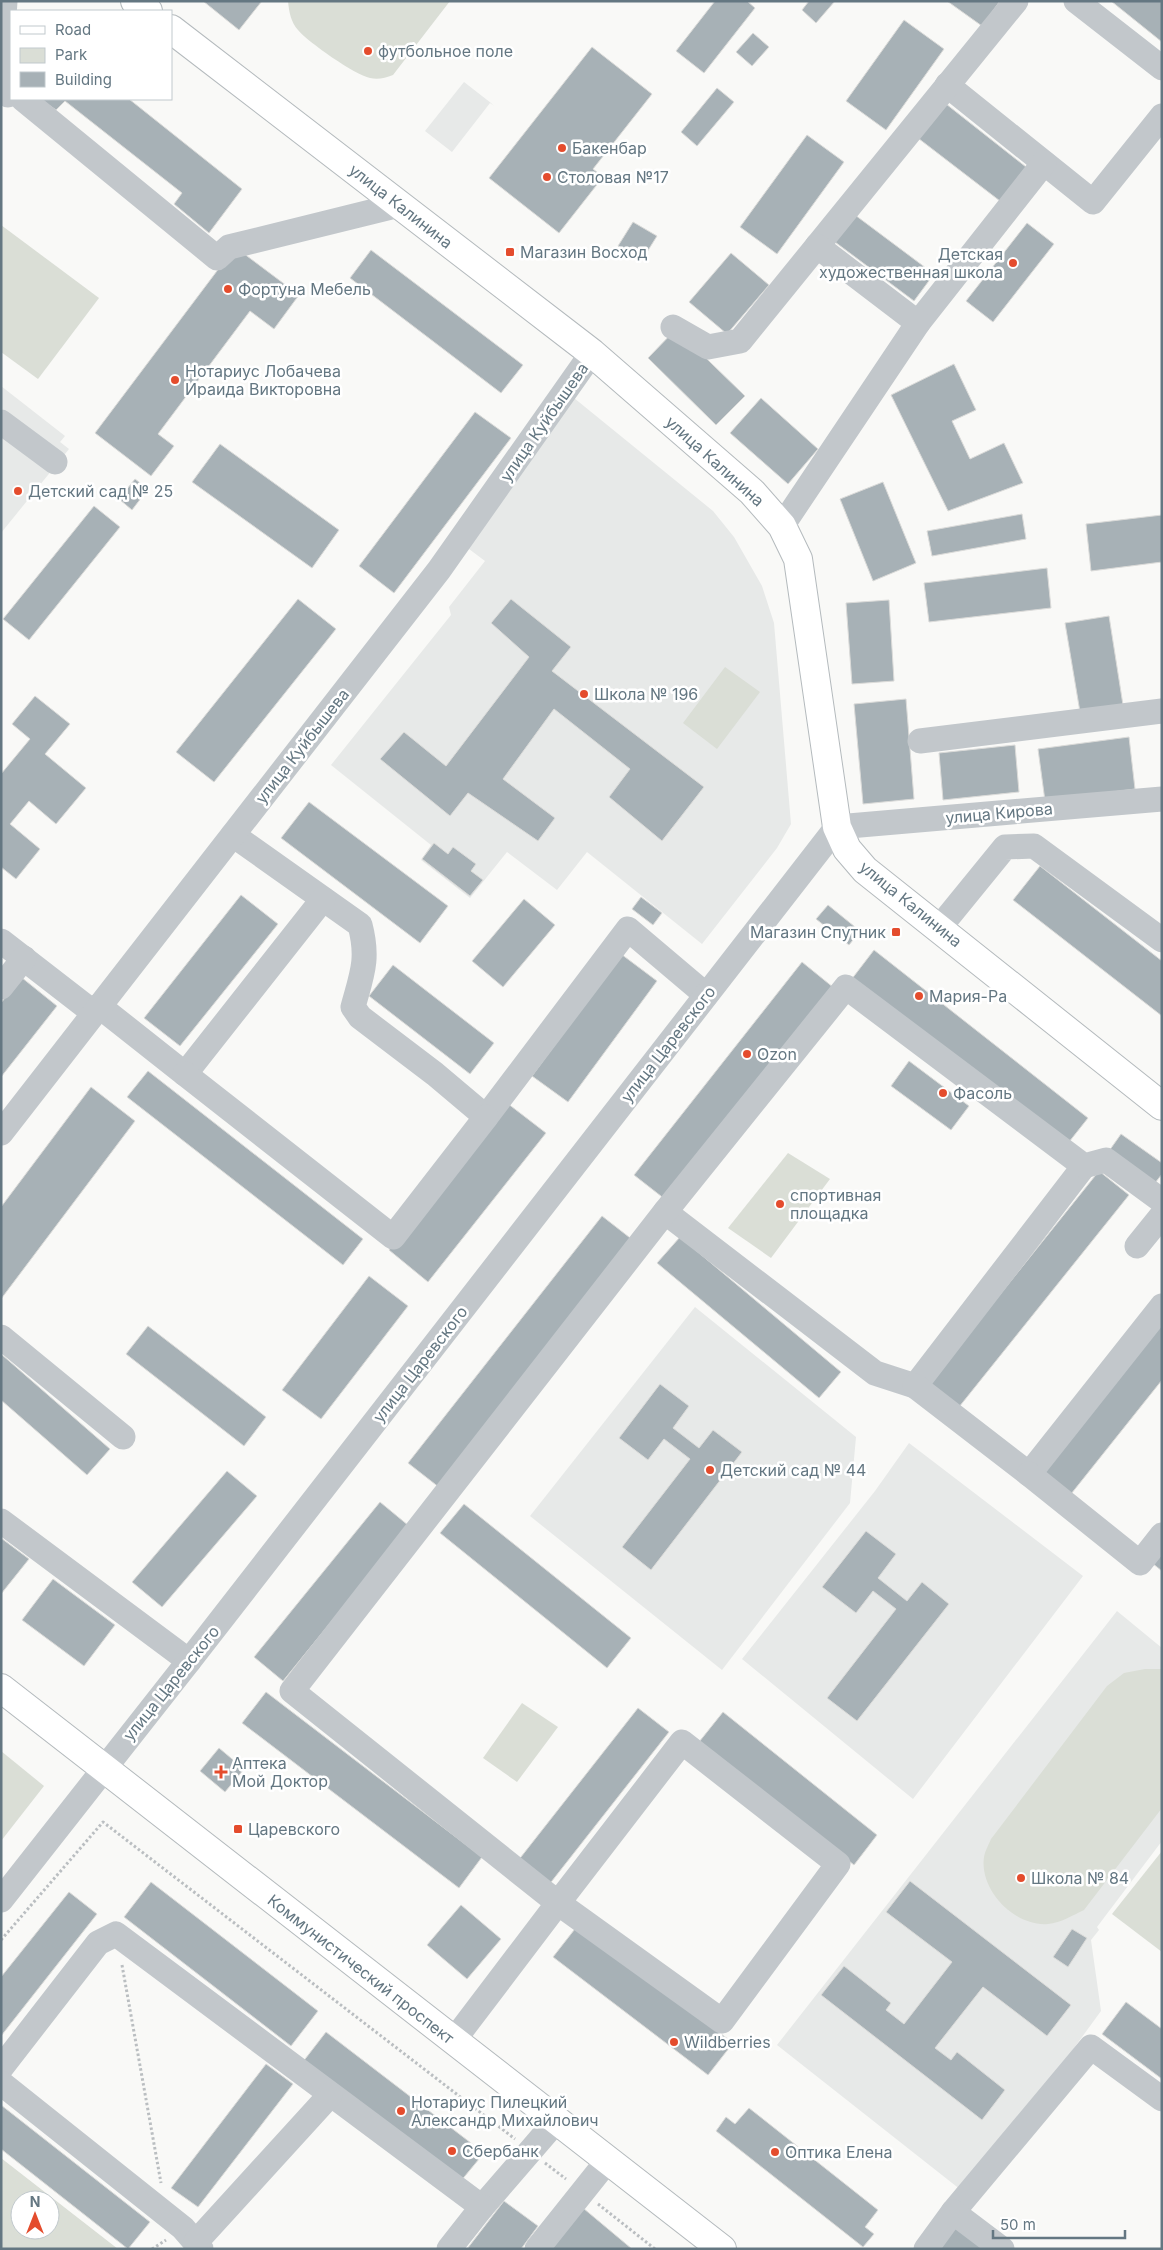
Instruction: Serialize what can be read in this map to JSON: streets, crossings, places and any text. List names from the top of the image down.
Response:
{
  "streets": {
    "main road": ["улица Калинина", "Коммунистический проспект"],
    "street": ["улица Куйбышева", "улица Кирова", "улица Царевского"]
  },
  "crossings": [
    ["улица Калинина", "улица Куйбышева"],
    ["улица Калинина", "улица Кирова"],
    ["улица Калинина", "улица Царевского"],
    ["улица Кирова", "улица Царевского"],
    ["улица Царевского", "Коммунистический проспект"]
  ],
  "places": {
    "other": [
      "футбольное поле",
      "Бакенбар",
      "Столовая №17",
      "Детская художественная школа",
      "Фортуна Мебель",
      "Нотариус Лобачева Ираида Викторовна",
      "Детский сад № 25",
      "Школа № 196",
      "Мария-Ра",
      "Ozon",
      "Фасоль",
      "спортивная площадка",
      "Детский сад № 44",
      "Школа № 84",
      "Wildberries",
      "Нотариус Пилецкий Александр Михайлович",
      "Сбербанк",
      "Оптика Елена"
    ],
    "transit": ["Магазин Восход", "Магазин Спутник", "Царевского"],
    "health": ["Аптека Мой Доктор"]
  },
  "legend": ["Road", "Park", "Building"],
  "scale_bar": "50 m",
  "north": "top"
}
